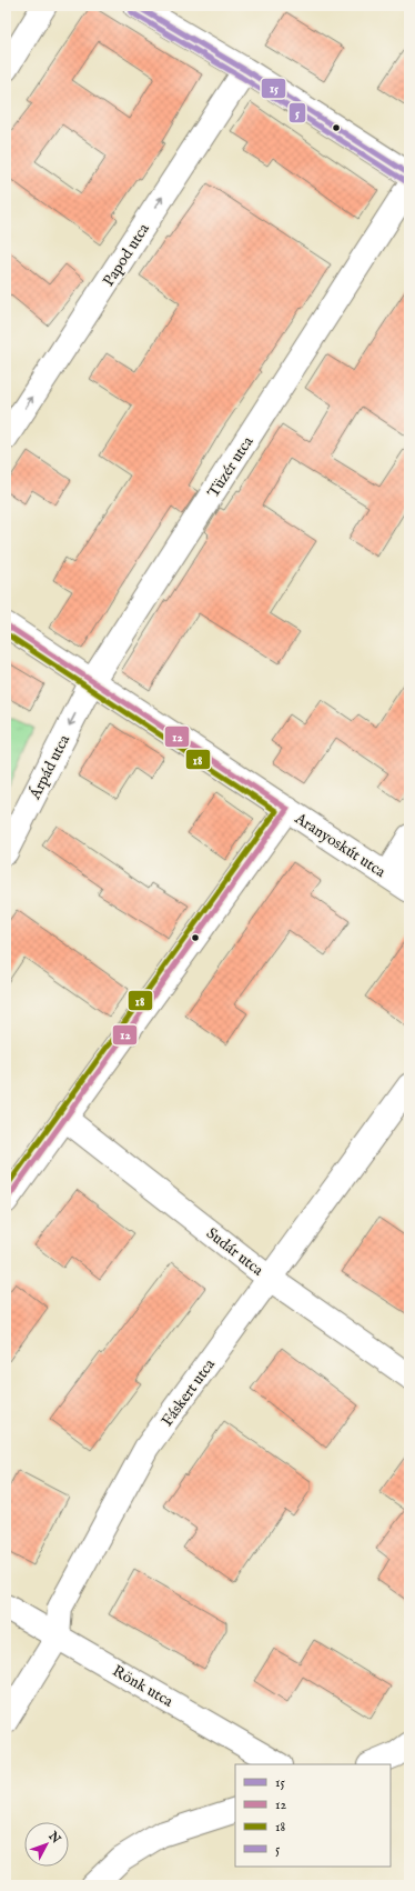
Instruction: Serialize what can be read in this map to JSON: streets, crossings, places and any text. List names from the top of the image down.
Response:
{
  "streets": {
    "street": [
      "Papod utca",
      "Tüzér utca",
      "Árpád utca",
      "Aranyoskút utca",
      "Sudár utca",
      "Fáskert utca",
      "Rönk utca"
    ]
  },
  "crossings": [
    ["Tüzér utca", "Árpád utca"],
    ["Tüzér utca", "Aranyoskút utca"],
    ["Árpád utca", "Aranyoskút utca"],
    ["Sudár utca", "Fáskert utca"],
    ["Fáskert utca", "Rönk utca"]
  ],
  "one_way": ["Papod utca"],
  "lines": [
    "transit line 15",
    "transit line 5",
    "transit line 12",
    "transit line 18"
  ],
  "legend": [
    "15",
    "12",
    "18",
    "5"
  ],
  "north": "top right"
}
